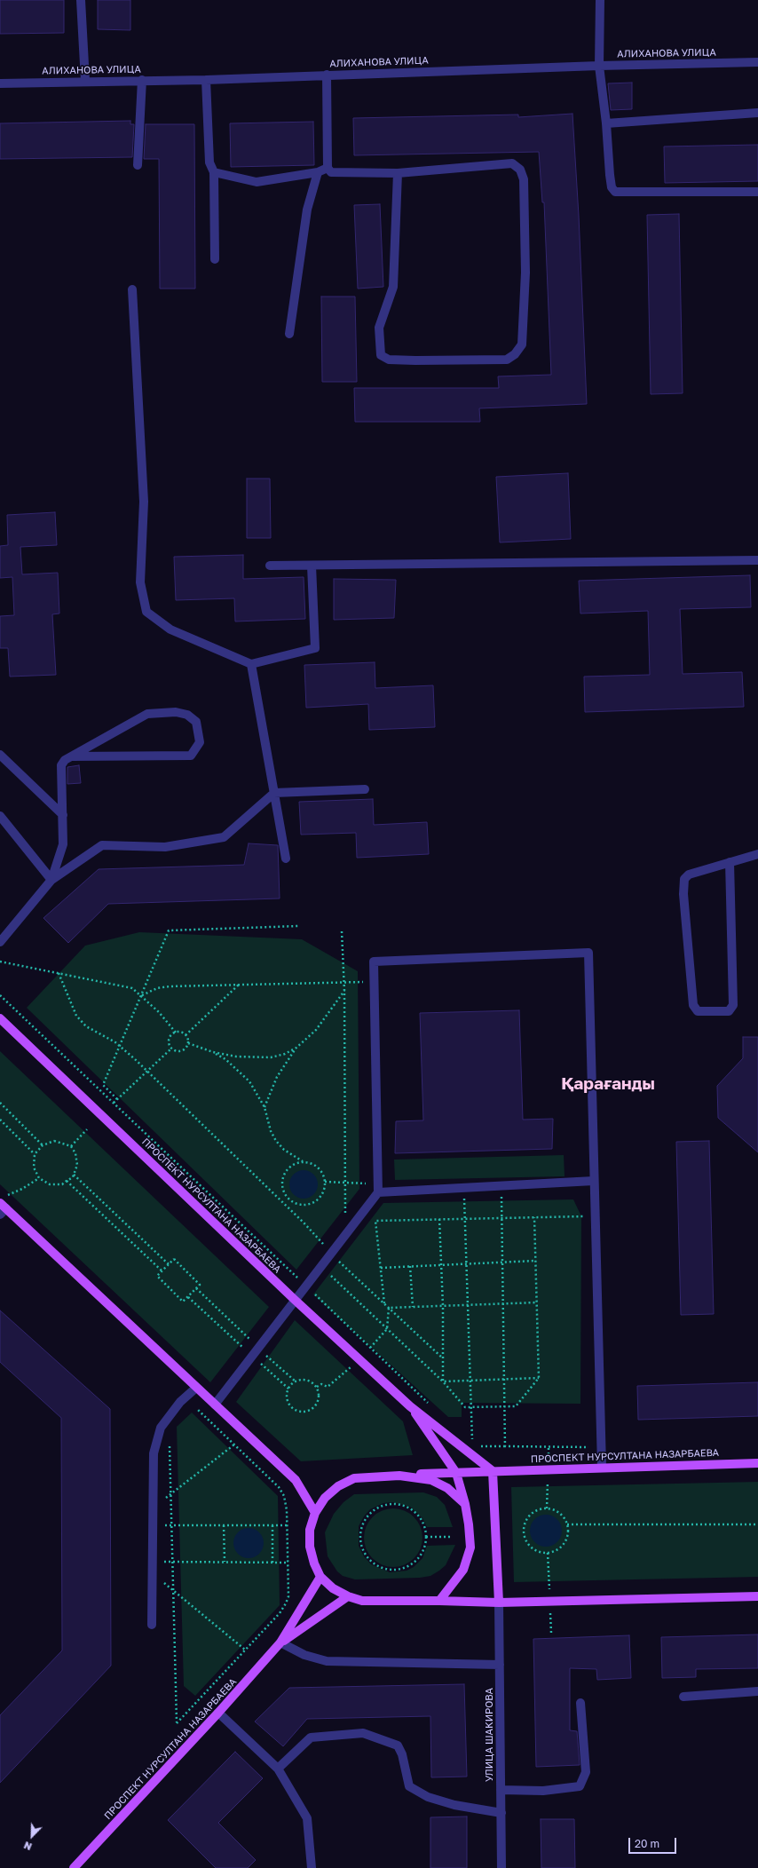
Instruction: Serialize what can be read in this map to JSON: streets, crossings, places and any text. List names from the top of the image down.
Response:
{
  "streets": {
    "main road": ["ПРОСПЕКТ НУРСУЛТАНА НАЗАРБАЕВА"],
    "street": ["АЛИХАНОВА УЛИЦА", "УЛИЦА ШАКИРОВА"]
  },
  "districts": ["Қарағанды"],
  "scale_bar": "20 m",
  "north": "bottom left"
}
